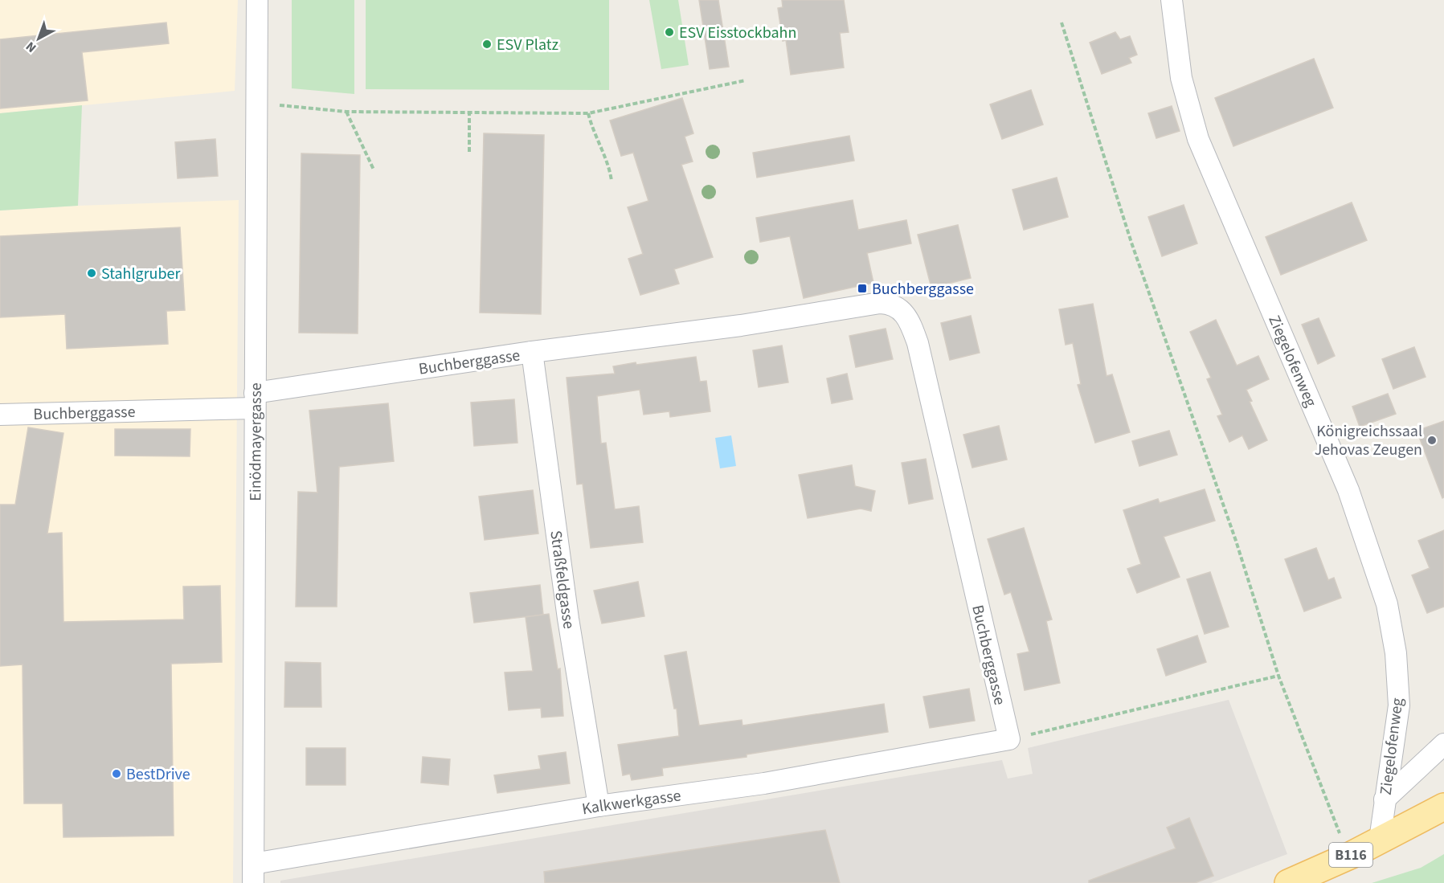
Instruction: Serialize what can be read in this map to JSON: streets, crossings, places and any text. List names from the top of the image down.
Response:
{
  "streets": {
    "main road": ["B116"],
    "street": [
      "Ziegelofenweg",
      "Buchberggasse",
      "Einödmayergasse",
      "Straßfeldgasse",
      "Kalkwerkgasse"
    ]
  },
  "crossings": [
    ["Ziegelofenweg", "B116"],
    ["Buchberggasse", "Einödmayergasse"],
    ["Buchberggasse", "Straßfeldgasse"],
    ["Buchberggasse", "Kalkwerkgasse"],
    ["Einödmayergasse", "Kalkwerkgasse"],
    ["Straßfeldgasse", "Kalkwerkgasse"]
  ],
  "places": {
    "other": [
      "ESV Eisstockbahn",
      "ESV Platz",
      "Stahlgruber",
      "Königreichssaal Jehovas Zeugen",
      "BestDrive"
    ],
    "transit": ["Buchberggasse"]
  },
  "north": "bottom left"
}
